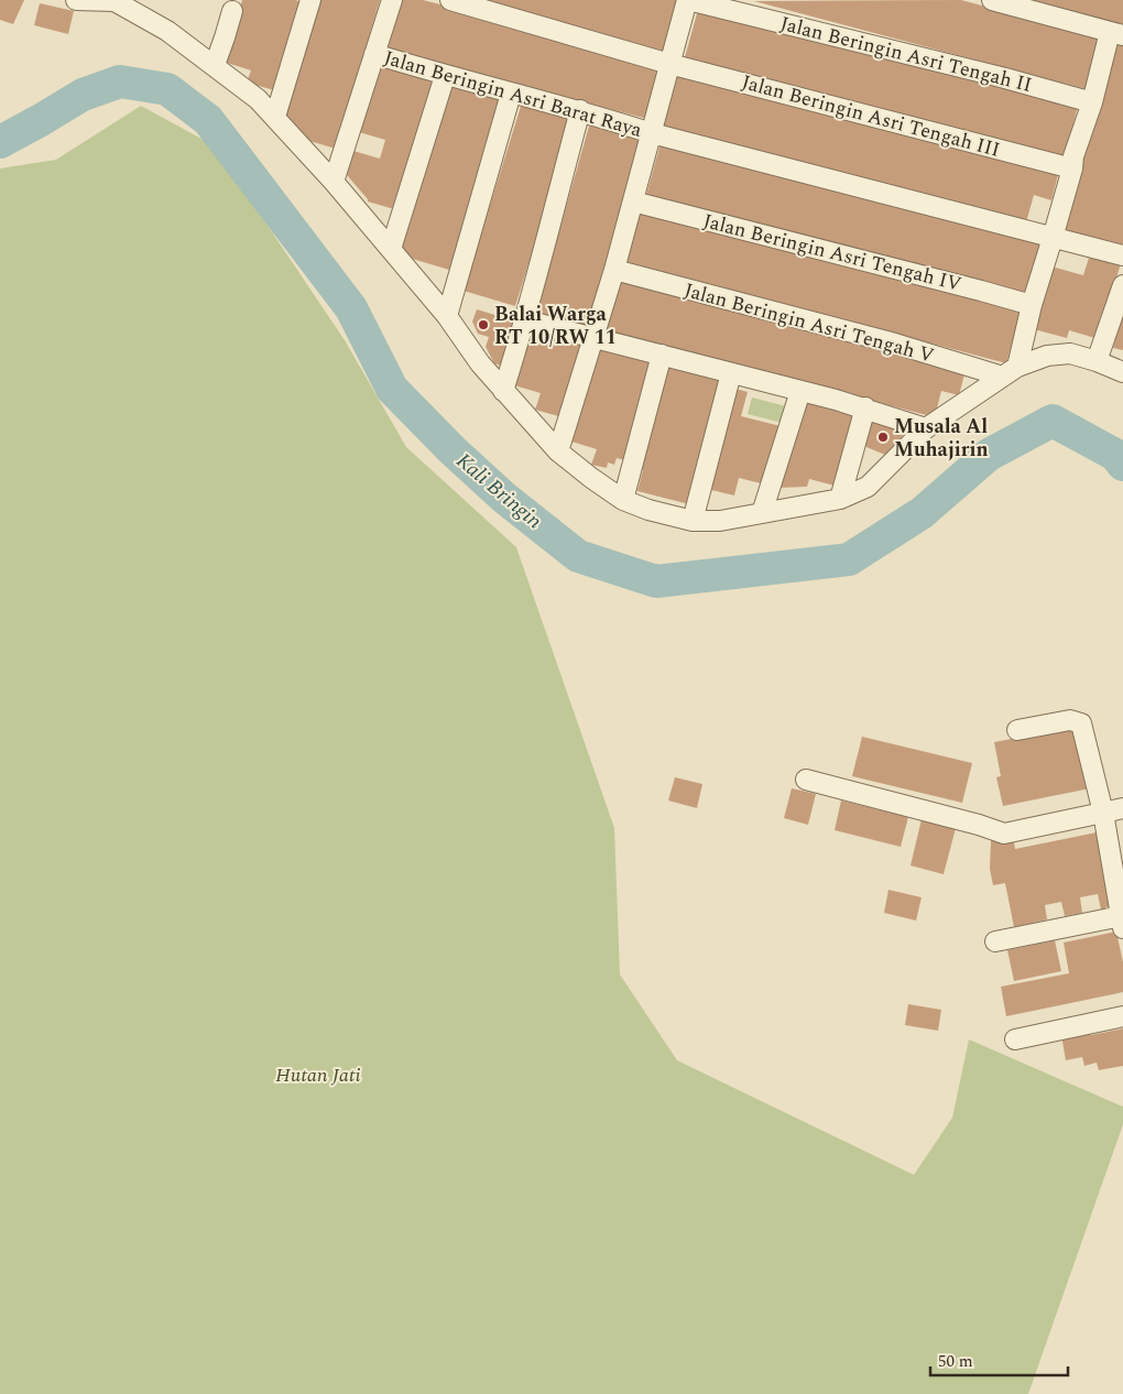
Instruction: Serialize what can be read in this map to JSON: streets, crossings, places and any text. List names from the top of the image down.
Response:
{
  "streets": {
    "street": [
      "Jalan Beringin Asri Tengah II",
      "Jalan Beringin Asri Barat Raya",
      "Jalan Beringin Asri Tengah III",
      "Jalan Beringin Asri Tengah IV",
      "Jalan Beringin Asri Tengah V"
    ]
  },
  "water": ["Kali Bringin"],
  "parks": ["Hutan Jati"],
  "places": ["Balai Warga RT 10/RW 11", "Musala Al Muhajirin"],
  "scale_bar": "50 m"
}
